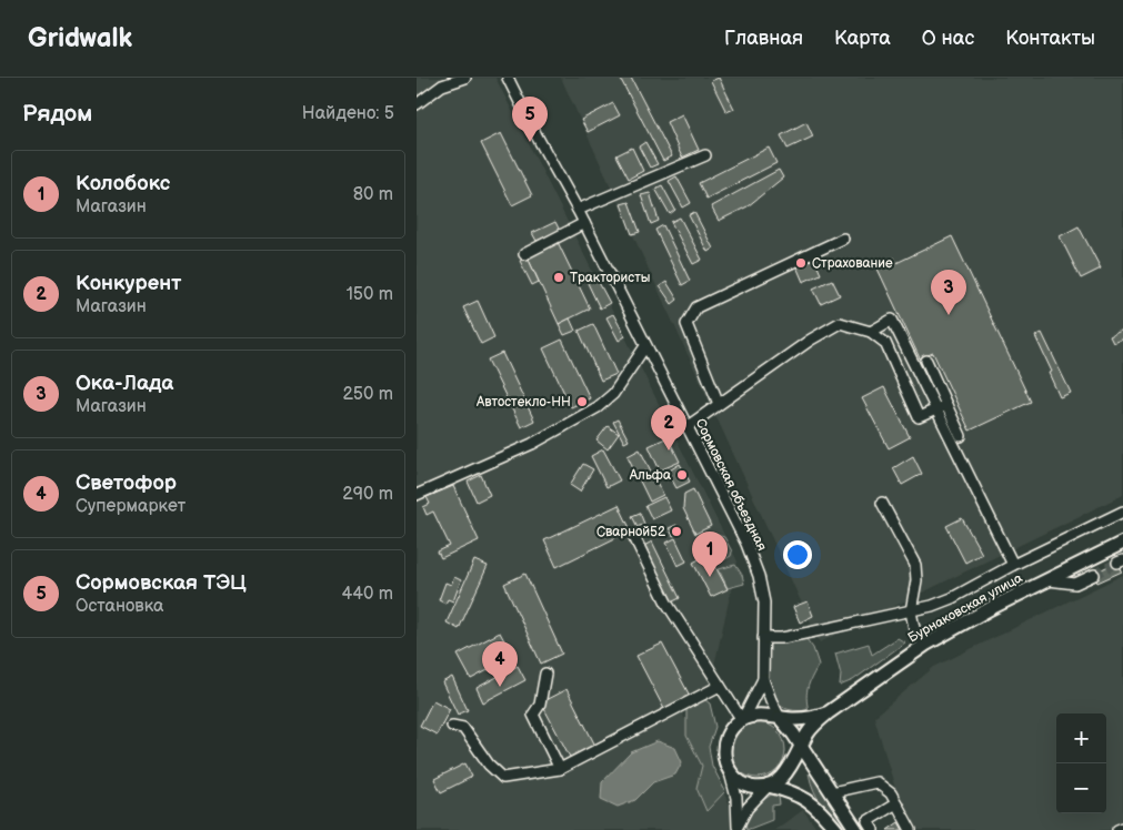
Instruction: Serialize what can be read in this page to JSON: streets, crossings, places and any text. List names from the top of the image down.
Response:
{
  "streets": {
    "main road": ["Бурнаковская улица"],
    "street": ["Сормовская объездная"]
  },
  "places": [
    "Страхование",
    "Трактористы",
    "Автостекло-НН",
    "Альфа",
    "Сварной52"
  ],
  "page": {
    "header": "Gridwalk",
    "nav": [
      "Главная",
      "Карта",
      "О нас",
      "Контакты"
    ],
    "heading": ["Рядом", "Найдено: 5"],
    "pins": [
      "5",
      "3",
      "2",
      "1",
      "4"
    ],
    "list": [
      {
        "mark": "1",
        "name": "Колобокс",
        "note": "Магазин",
        "value": "80 m"
      },
      {
        "mark": "2",
        "name": "Конкурент",
        "note": "Магазин",
        "value": "150 m"
      },
      {
        "mark": "3",
        "name": "Ока-Лада",
        "note": "Магазин",
        "value": "250 m"
      },
      {
        "mark": "4",
        "name": "Светофор",
        "note": "Супермаркет",
        "value": "290 m"
      },
      {
        "mark": "5",
        "name": "Сормовская ТЭЦ",
        "note": "Остановка",
        "value": "440 m"
      }
    ],
    "map_buttons": ["+", "−"]
  }
}
